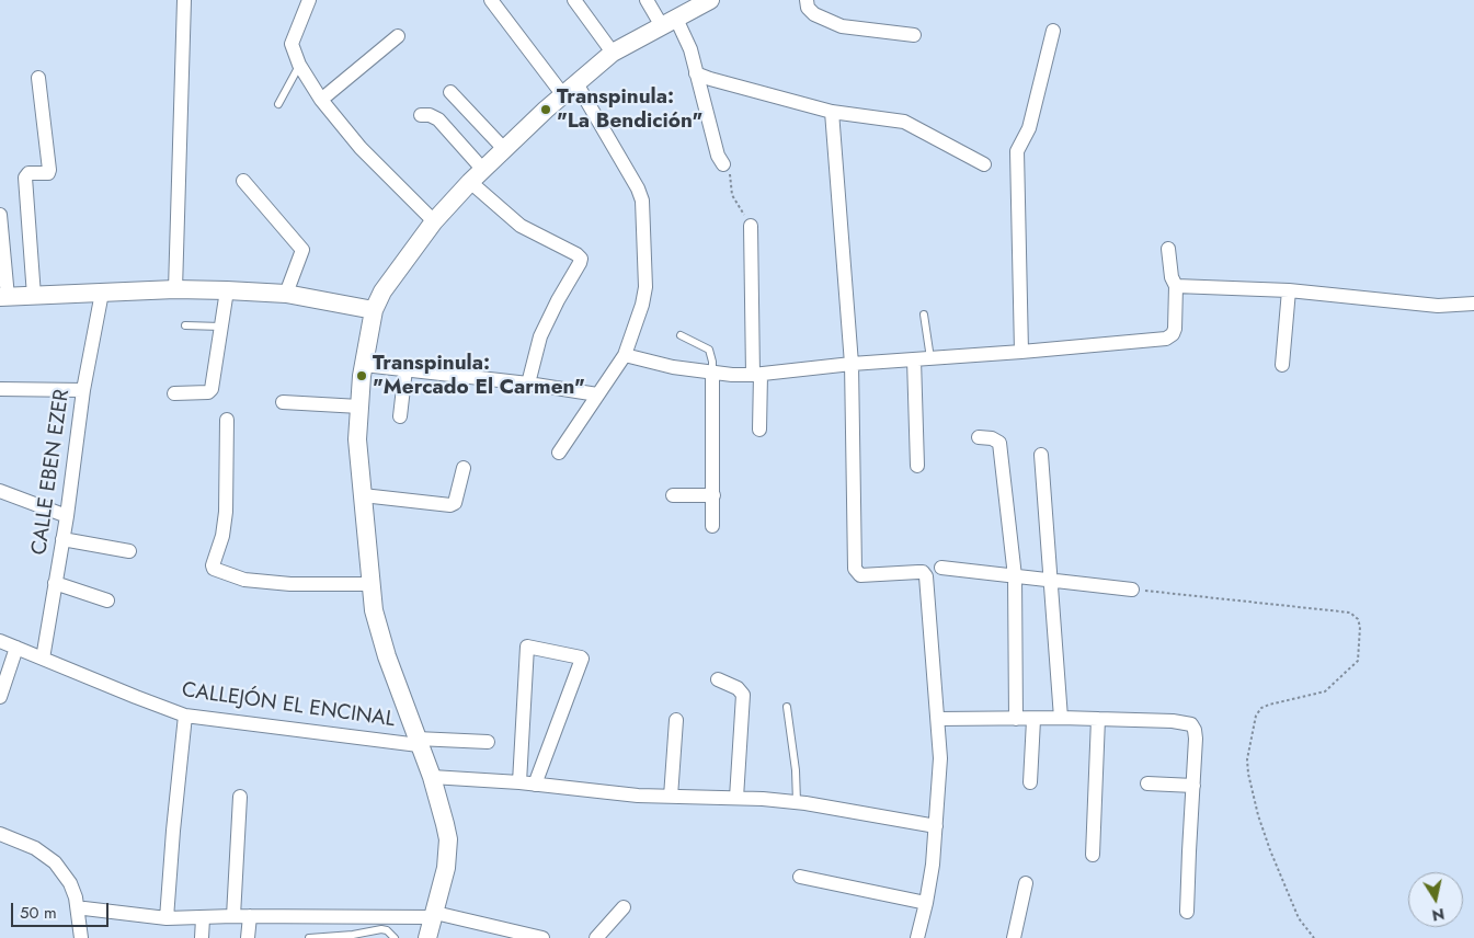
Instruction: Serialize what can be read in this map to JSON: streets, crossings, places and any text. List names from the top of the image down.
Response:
{
  "streets": {
    "street": ["CALLE EBEN EZER", "CALLEJÓN EL ENCINAL"]
  },
  "crossings": [
    ["CALLE EBEN EZER", "CALLEJÓN EL ENCINAL"]
  ],
  "places": ["Transpinula: \"La Bendición\"", "Transpinula: \"Mercado El Carmen\""],
  "scale_bar": "50 m",
  "north": "bottom"
}
